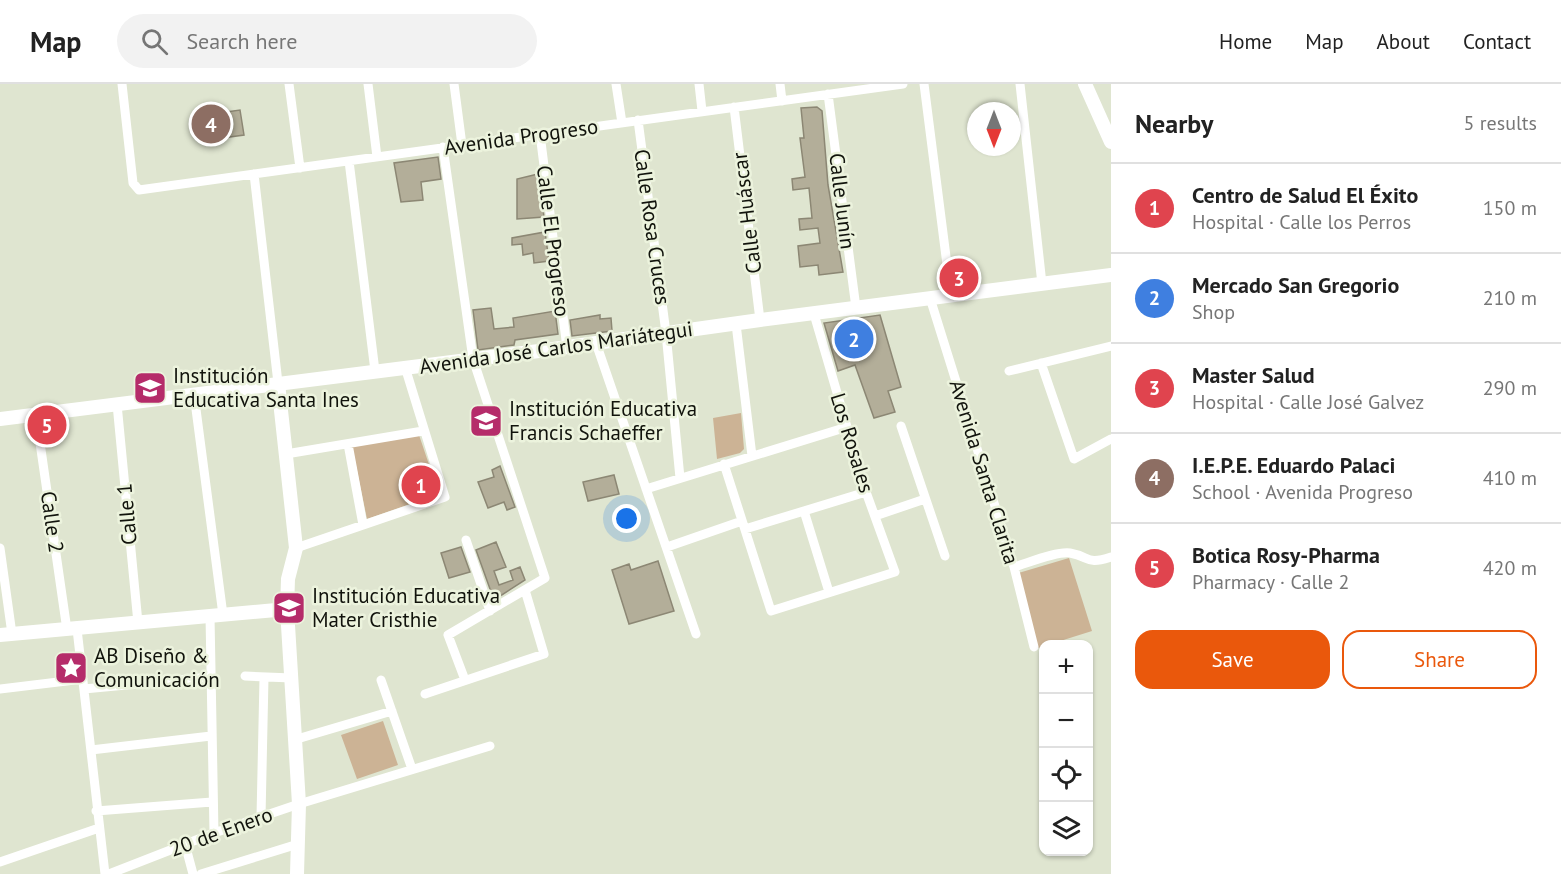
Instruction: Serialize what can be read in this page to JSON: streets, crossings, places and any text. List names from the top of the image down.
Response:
{
  "streets": {
    "street": [
      "Avenida Progreso",
      "Calle Junín",
      "Calle Huáscar",
      "Calle Rosa Cruces",
      "Calle El Progreso",
      "Avenida José Carlos Mariátegui",
      "Los Rosales",
      "Avenida Santa Clarita",
      "Calle 1",
      "Calle 2",
      "20 de Enero"
    ]
  },
  "crossings": [
    ["Avenida Progreso", "Calle Junín"],
    ["Avenida Progreso", "Calle Huáscar"],
    ["Avenida Progreso", "Calle Rosa Cruces"],
    ["Avenida Progreso", "Calle El Progreso"],
    ["Calle Junín", "Avenida José Carlos Mariátegui"],
    ["Calle Huáscar", "Avenida José Carlos Mariátegui"],
    ["Calle Rosa Cruces", "Avenida José Carlos Mariátegui"],
    ["Calle El Progreso", "Avenida José Carlos Mariátegui"],
    ["Avenida José Carlos Mariátegui", "Los Rosales"],
    ["Avenida José Carlos Mariátegui", "Avenida Santa Clarita"],
    ["Avenida José Carlos Mariátegui", "Calle 1"],
    ["Avenida José Carlos Mariátegui", "Calle 2"]
  ],
  "places": {
    "school or university": ["Institución Educativa Santa Ines", "Institución Educativa Francis Schaeffer", "Institución Educativa Mater Cristhie"],
    "place": ["AB Diseño & Comunicación"]
  },
  "north": "bottom",
  "page": {
    "header": "Map",
    "search": "Search here",
    "nav": [
      "Home",
      "Map",
      "About",
      "Contact"
    ],
    "heading": ["Nearby", "5 results"],
    "pins": [
      "4",
      "3",
      "2",
      "5",
      "1"
    ],
    "list": [
      {
        "mark": "1",
        "name": "Centro de Salud El Éxito",
        "note": "Hospital · Calle los Perros",
        "value": "150 m"
      },
      {
        "mark": "2",
        "name": "Mercado San Gregorio",
        "note": "Shop",
        "value": "210 m"
      },
      {
        "mark": "3",
        "name": "Master Salud",
        "note": "Hospital · Calle José Galvez",
        "value": "290 m"
      },
      {
        "mark": "4",
        "name": "I.E.P.E. Eduardo Palaci",
        "note": "School · Avenida Progreso",
        "value": "410 m"
      },
      {
        "mark": "5",
        "name": "Botica Rosy-Pharma",
        "note": "Pharmacy · Calle 2",
        "value": "420 m"
      }
    ],
    "buttons": ["Save", "Share"],
    "map_buttons": ["+", "−"]
  }
}
